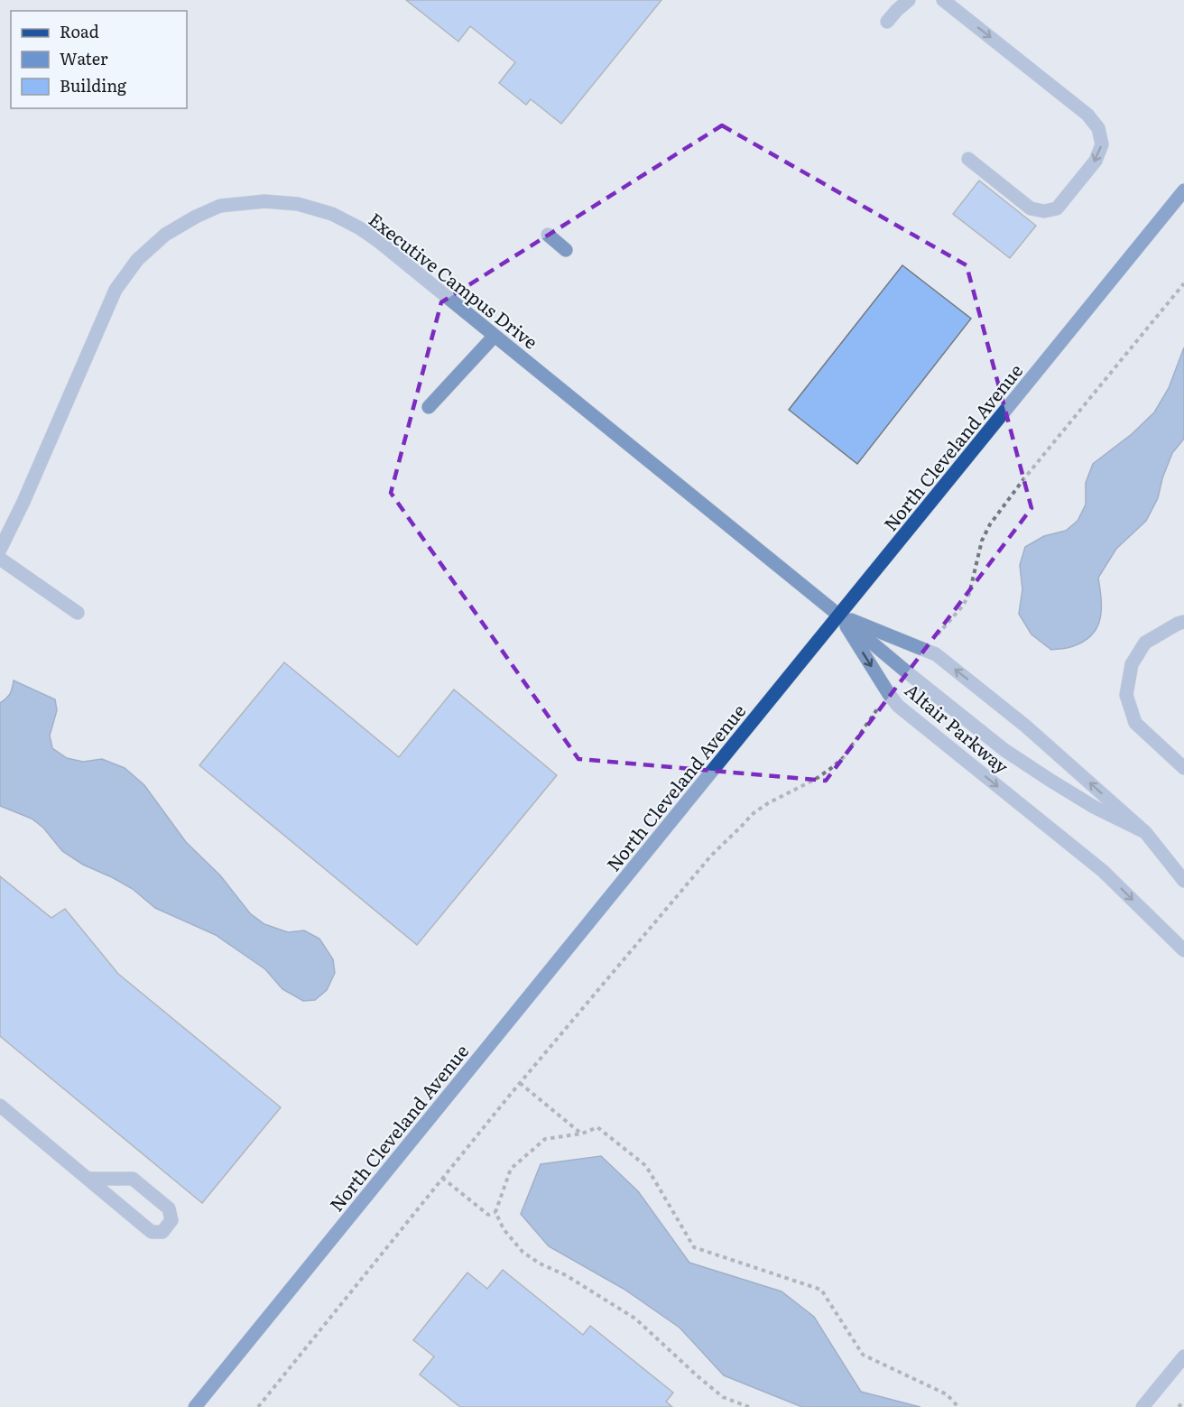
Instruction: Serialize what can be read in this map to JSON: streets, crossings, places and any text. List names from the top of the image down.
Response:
{
  "streets": {
    "main road": ["North Cleveland Avenue"],
    "street": ["Executive Campus Drive", "Altair Parkway"]
  },
  "crossings": [
    ["Executive Campus Drive", "North Cleveland Avenue"],
    ["Executive Campus Drive", "Altair Parkway"],
    ["North Cleveland Avenue", "Altair Parkway"]
  ],
  "legend": ["Road", "Water", "Building"]
}
